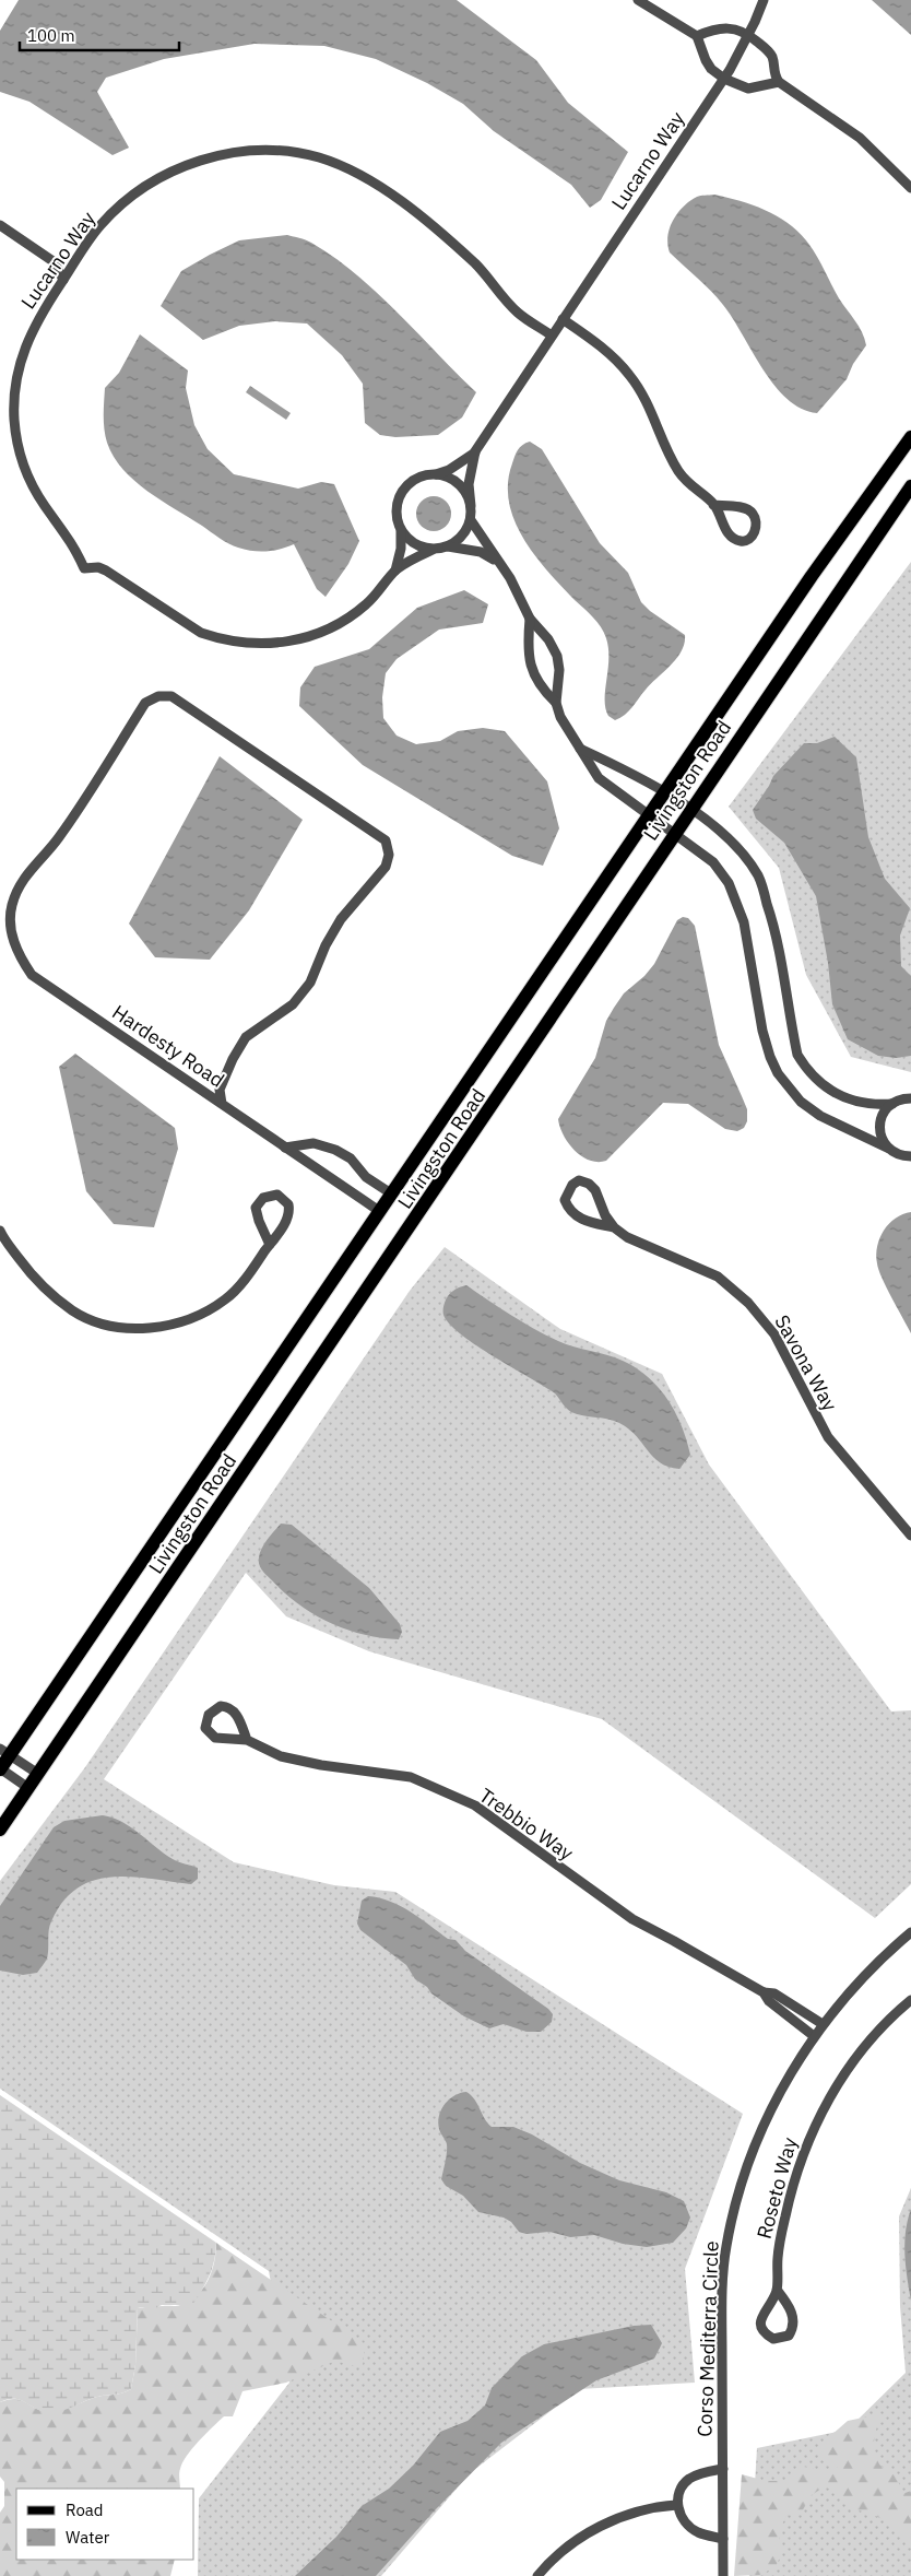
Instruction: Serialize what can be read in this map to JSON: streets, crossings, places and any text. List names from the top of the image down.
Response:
{
  "streets": {
    "main road": ["Livingston Road"],
    "street": [
      "Lucarno Way",
      "Hardesty Road",
      "Savona Way",
      "Trebbio Way",
      "Roseto Way",
      "Corso Mediterra Circle"
    ]
  },
  "crossings": [
    ["Livingston Road", "Hardesty Road"],
    ["Trebbio Way", "Corso Mediterra Circle"]
  ],
  "legend": ["Road", "Water"],
  "scale_bar": "100 m"
}
